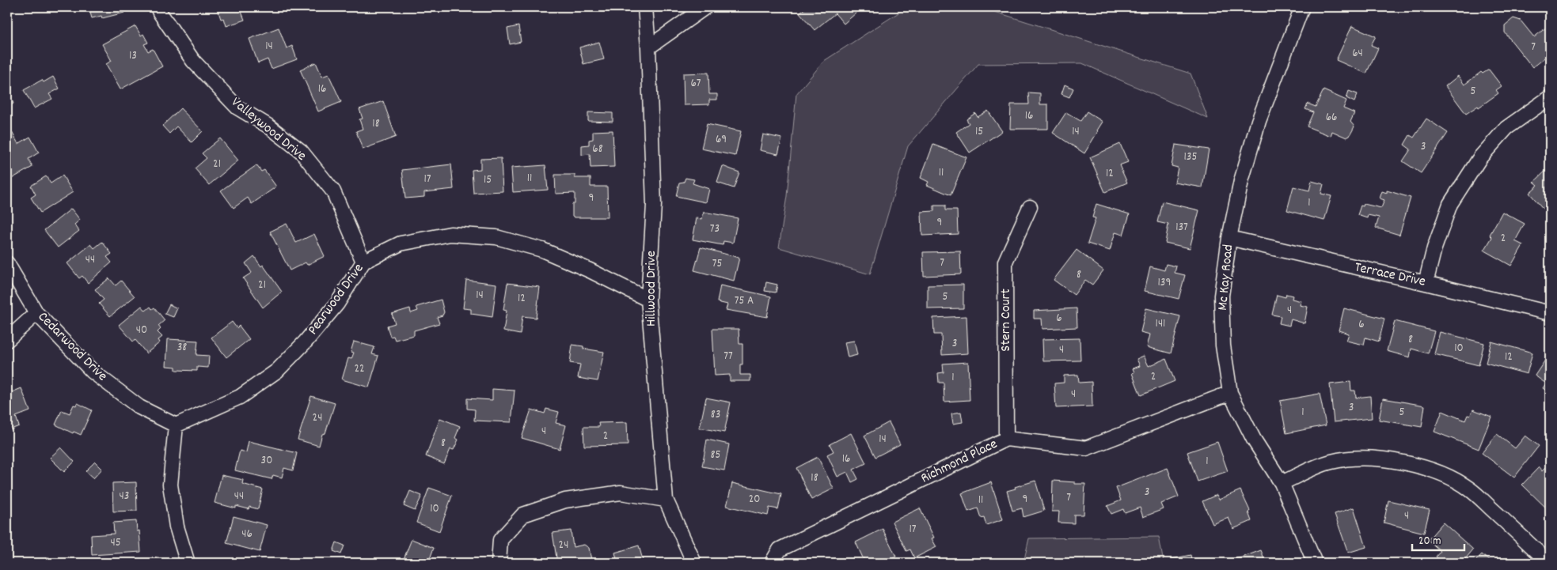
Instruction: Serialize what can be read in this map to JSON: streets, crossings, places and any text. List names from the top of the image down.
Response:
{
  "streets": {
    "street": [
      "Valleywood Drive",
      "Terrace Drive",
      "Mc Kay Road",
      "Hillwood Drive",
      "Pearwood Drive",
      "Stern Court",
      "Cedarwood Drive",
      "Richmond Place"
    ]
  },
  "crossings": [
    ["Valleywood Drive", "Pearwood Drive"],
    ["Terrace Drive", "Mc Kay Road"],
    ["Mc Kay Road", "Richmond Place"],
    ["Hillwood Drive", "Pearwood Drive"],
    ["Pearwood Drive", "Cedarwood Drive"],
    ["Stern Court", "Richmond Place"]
  ],
  "house_numbers": [
    "14",
    "7",
    "64",
    "13",
    "67",
    "16",
    "5",
    "16",
    "66",
    "18",
    "15",
    "14",
    "69",
    "3",
    "68",
    "135",
    "21",
    "11",
    "12",
    "11",
    "17",
    "15",
    "9",
    "1",
    "9",
    "137",
    "73",
    "2",
    "44",
    "7",
    "75",
    "8",
    "139",
    "21",
    "14",
    "5",
    "12",
    "75 A",
    "4",
    "6",
    "141",
    "6",
    "40",
    "8",
    "3",
    "38",
    "10",
    "4",
    "77",
    "12",
    "22",
    "2",
    "1",
    "4",
    "3",
    "1",
    "5",
    "83",
    "24",
    "4",
    "2",
    "14",
    "8",
    "85",
    "16",
    "30",
    "1",
    "18",
    "3",
    "43",
    "44",
    "7",
    "20",
    "9",
    "11",
    "10",
    "4",
    "17",
    "46",
    "45",
    "24"
  ],
  "scale_bar": "20 m"
}
